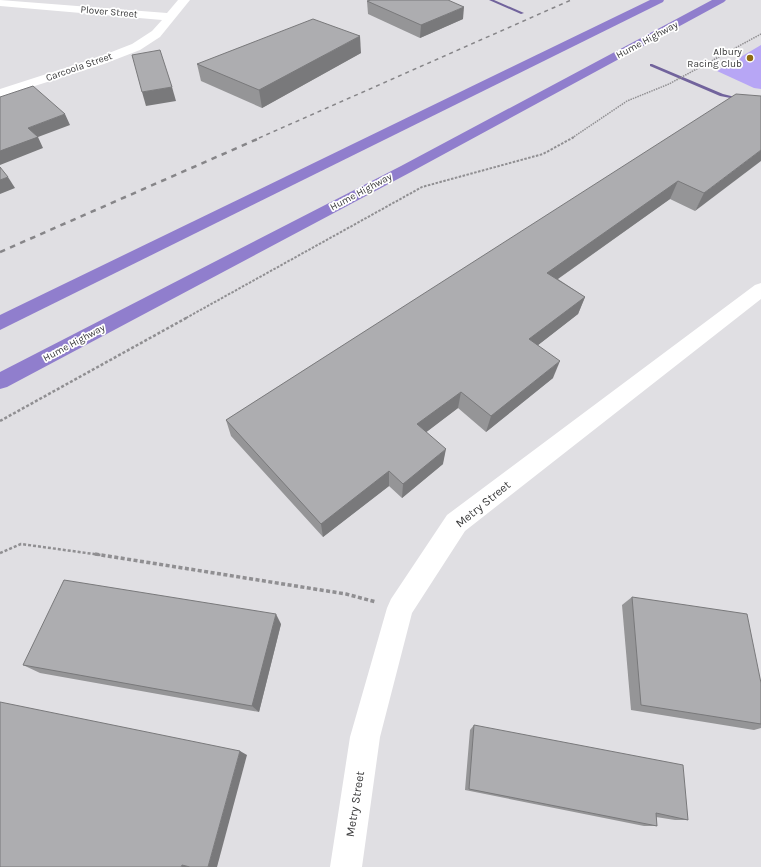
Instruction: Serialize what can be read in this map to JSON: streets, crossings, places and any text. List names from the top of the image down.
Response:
{
  "streets": {
    "highway": ["Hume Highway"],
    "street": ["Plover Street", "Carcoola Street", "Metry Street"]
  },
  "crossings": [
    ["Plover Street", "Carcoola Street"]
  ],
  "places": ["Albury Racing Club"]
}
